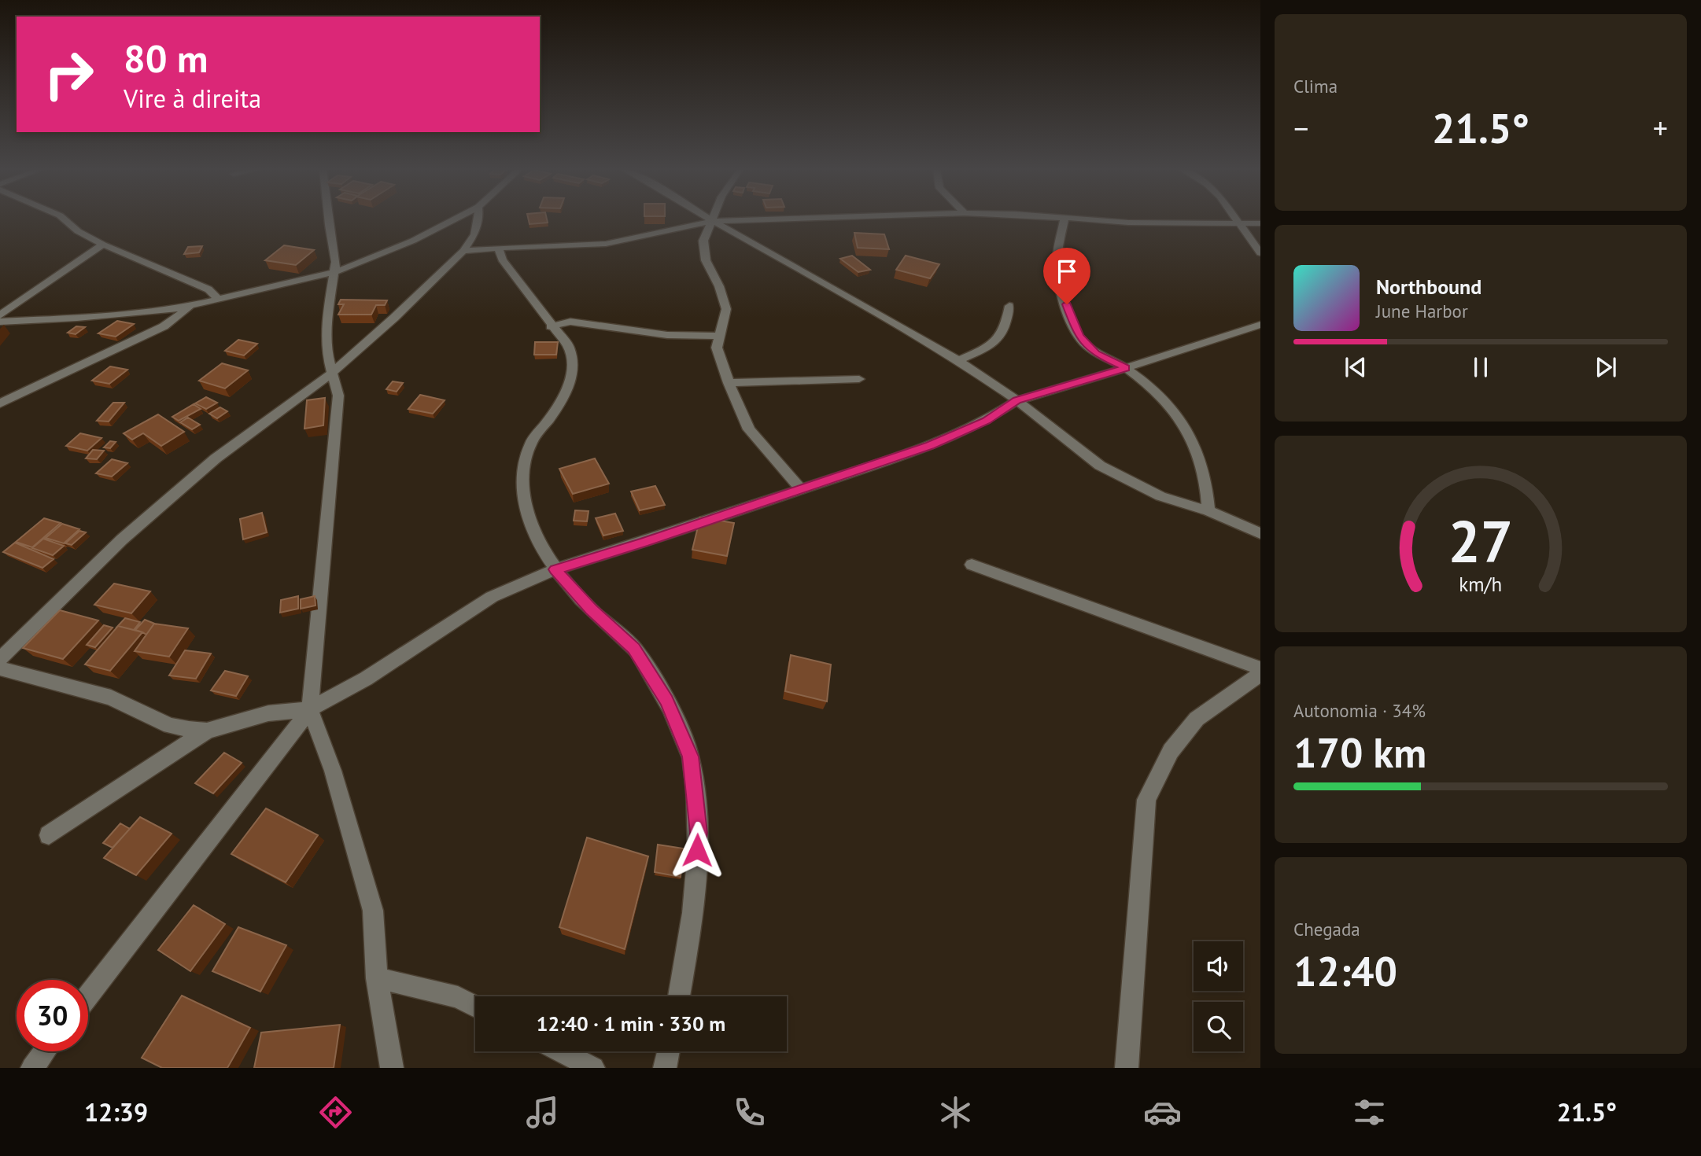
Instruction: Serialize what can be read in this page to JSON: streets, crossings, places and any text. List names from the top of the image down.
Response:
{
  "page": {
    "tile": [
      "Clima",
      ["Autonomia · 34%", "170 km"],
      ["Chegada", "12:40"]
    ],
    "turn": ["80 m", "Vire à direita"],
    "heat": ["−", "21.5°", "+"],
    "song": ["Northbound", "June Harbor"],
    "limit": "30",
    "trip": "12:40 · 1 min · 330 m",
    "tabs": ["12:39", "21.5°"],
    "gauge": ["27", "km/h"]
  }
}
